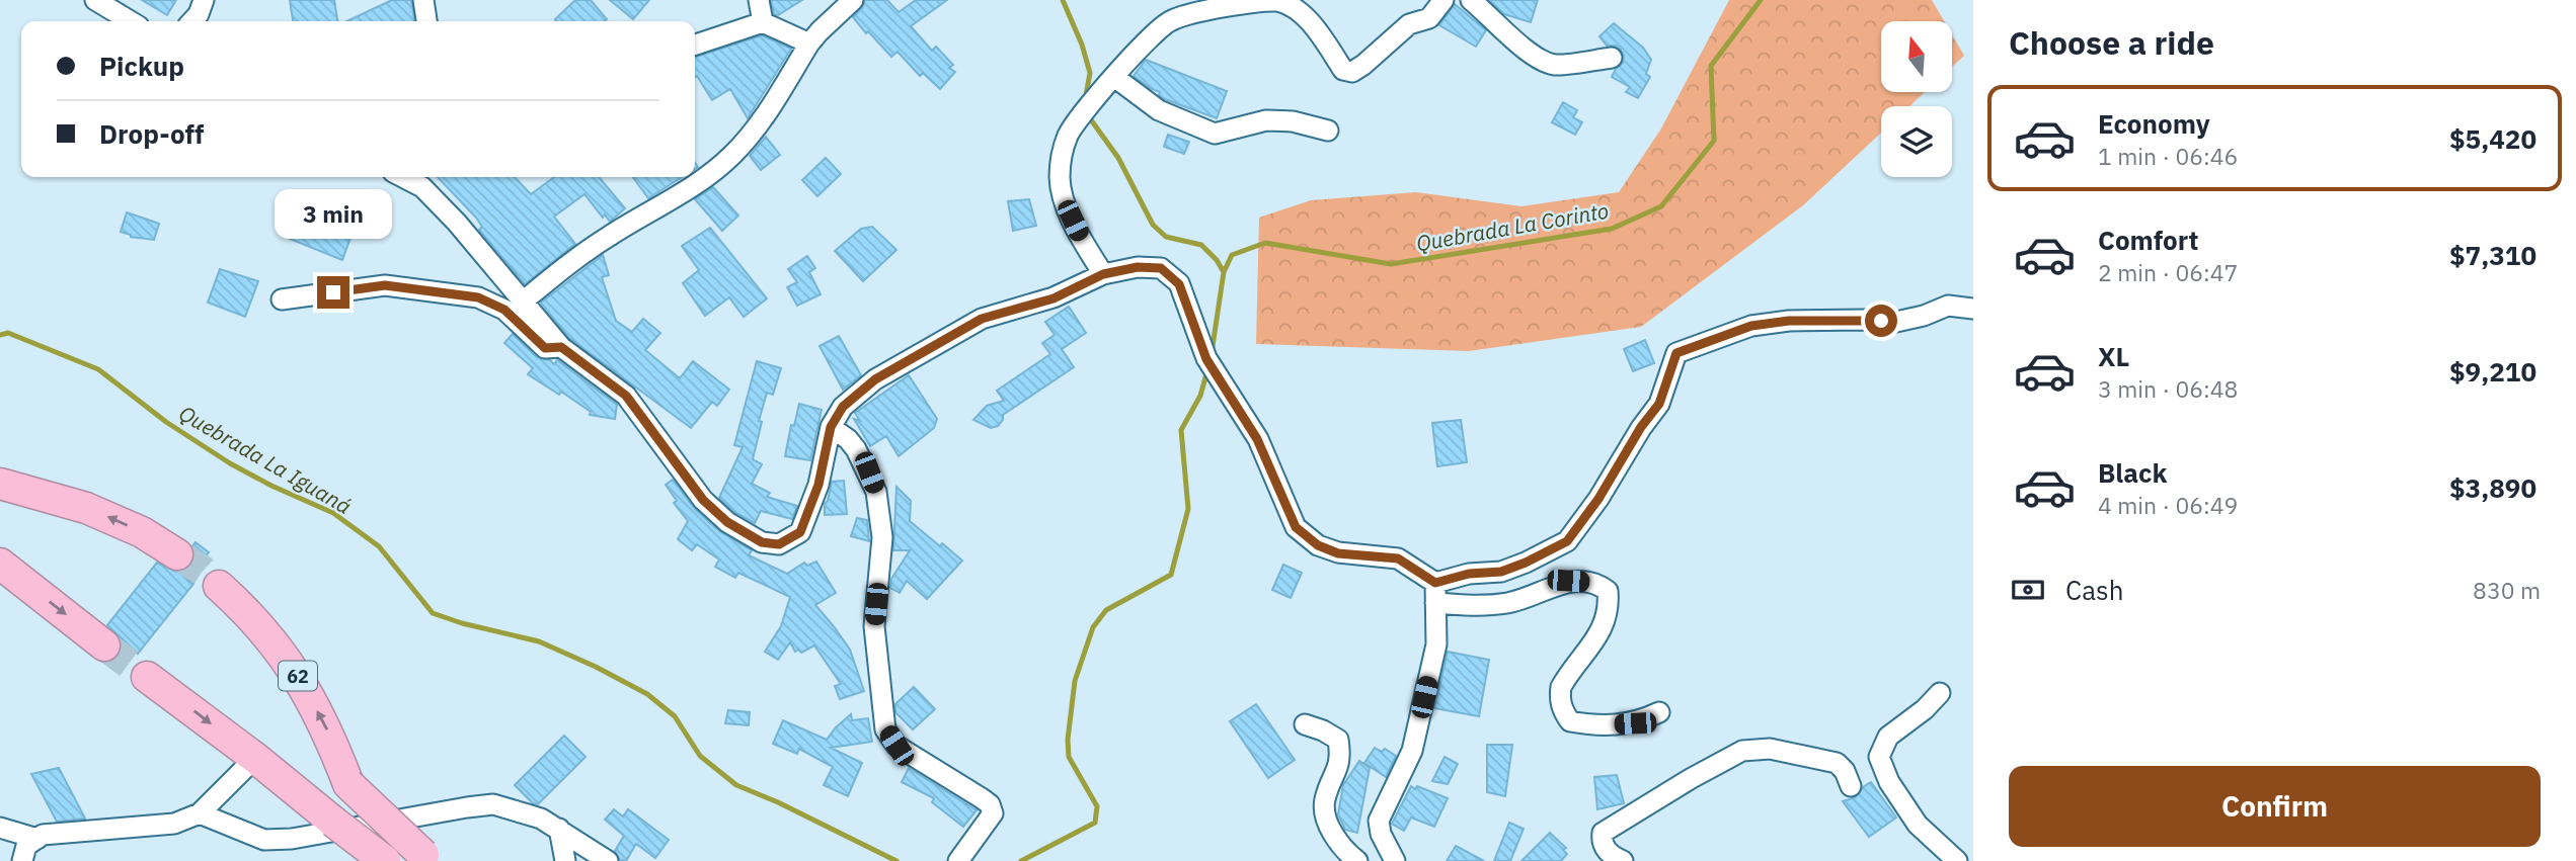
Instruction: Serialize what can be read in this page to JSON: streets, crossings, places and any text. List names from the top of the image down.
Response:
{
  "streets": {
    "highway": ["62"]
  },
  "water": ["Quebrada La Corinto", "Quebrada La Iguaná"],
  "north": "top",
  "page": {
    "heading": "Choose a ride",
    "banner": ["Pickup", "Drop-off"],
    "list": [
      {
        "name": "Economy",
        "note": "1 min · 06:46",
        "value": "$5,420"
      },
      {
        "name": "Comfort",
        "note": "2 min · 06:47",
        "value": "$7,310"
      },
      {
        "name": "XL",
        "note": "3 min · 06:48",
        "value": "$9,210"
      },
      {
        "name": "Black",
        "note": "4 min · 06:49",
        "value": "$3,890"
      }
    ],
    "bubble": "3 min",
    "pay": ["Cash", "830 m"],
    "buttons": "Confirm"
  }
}
